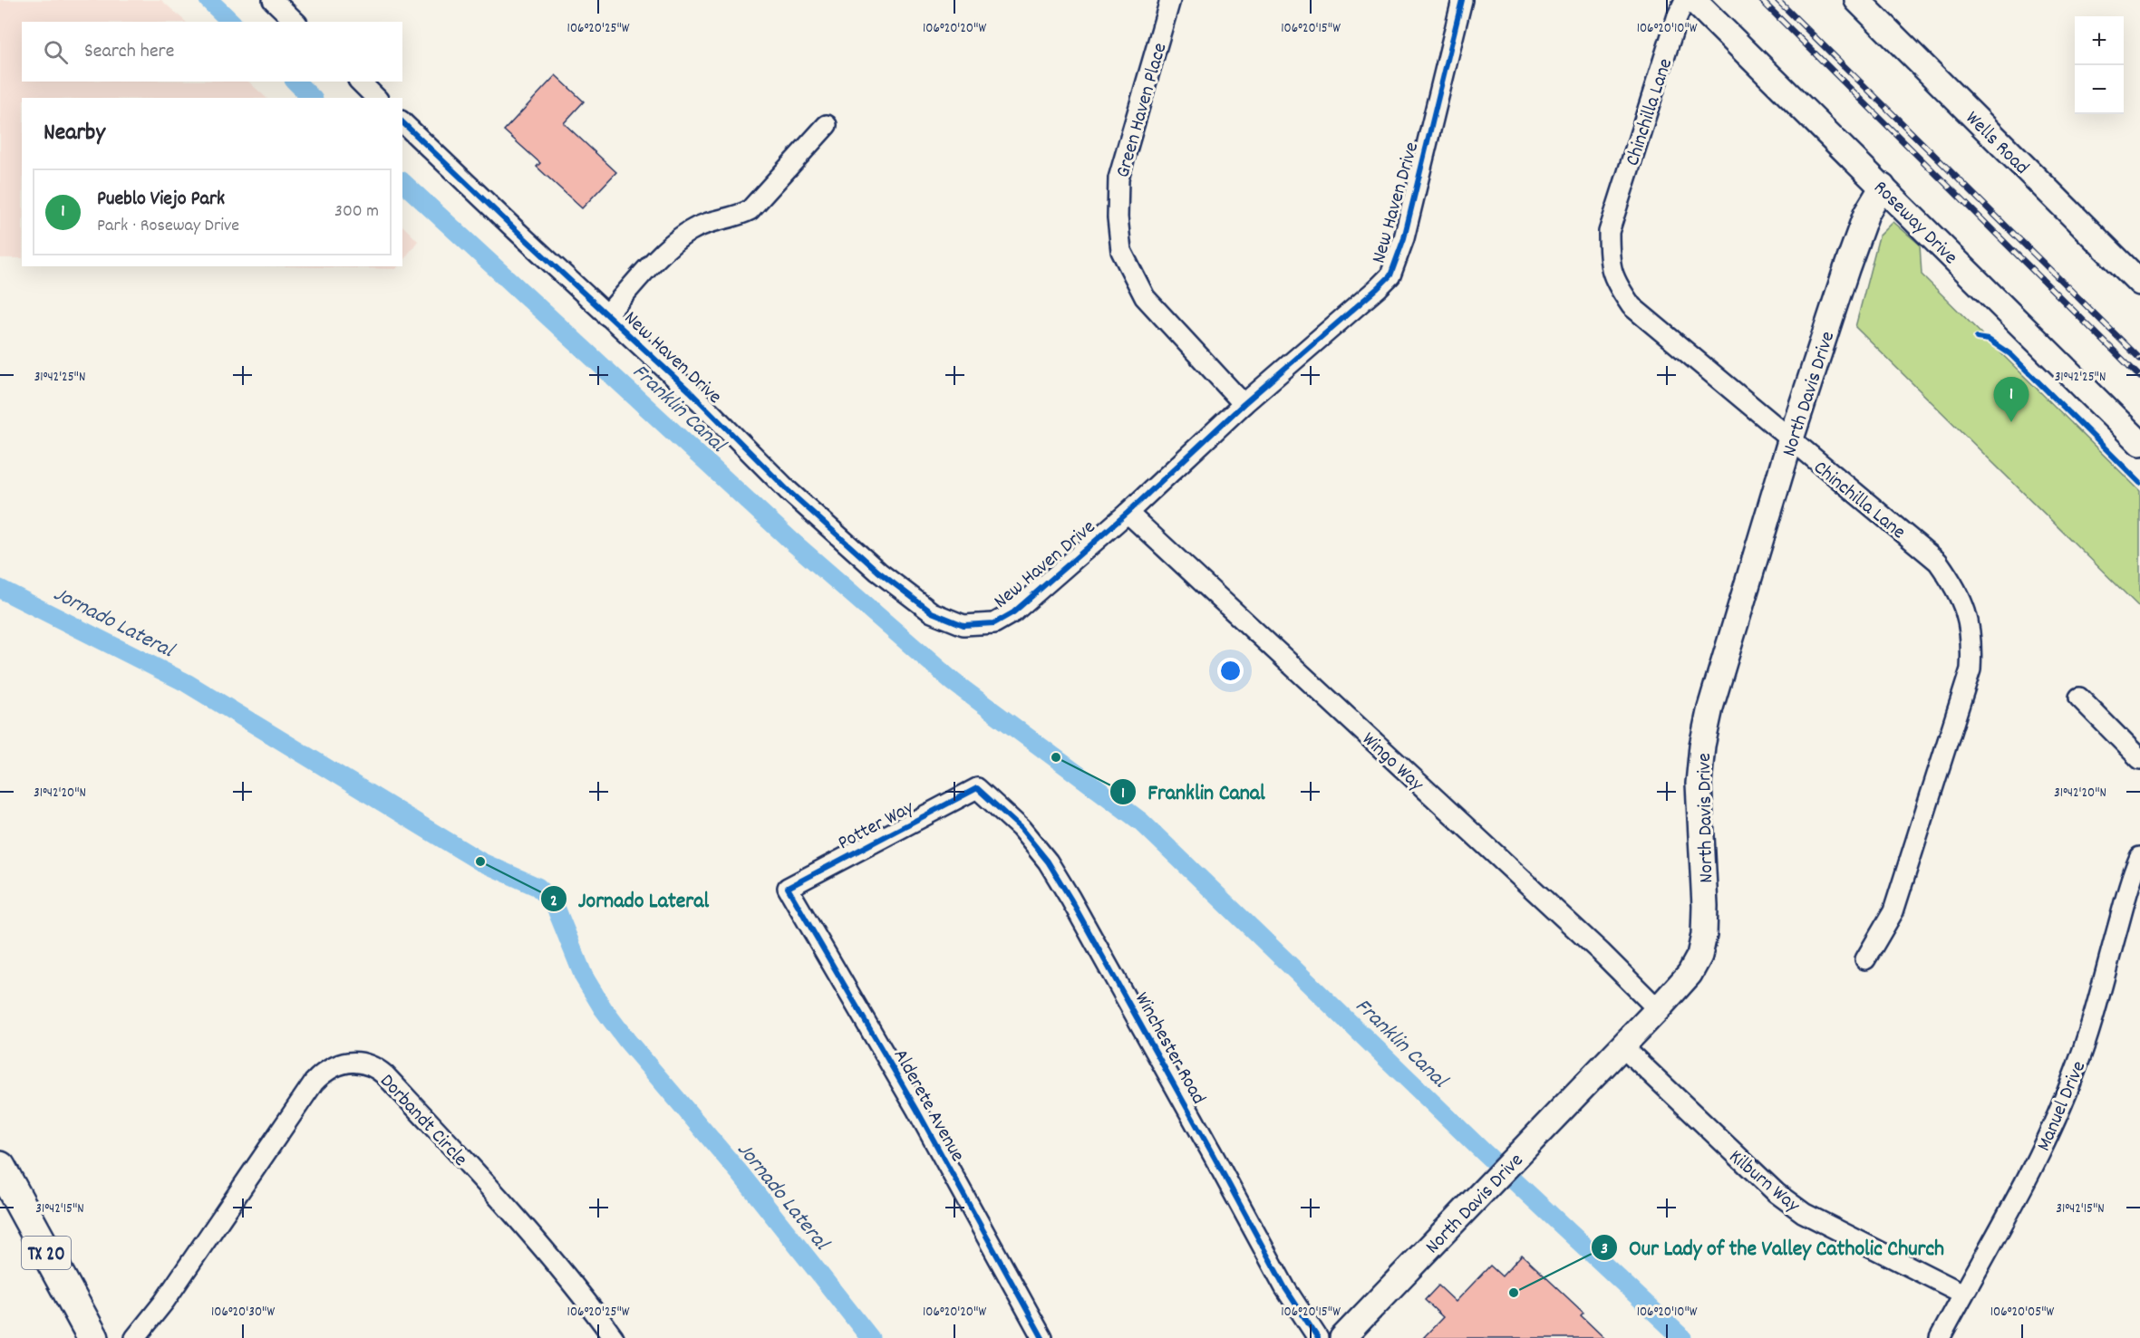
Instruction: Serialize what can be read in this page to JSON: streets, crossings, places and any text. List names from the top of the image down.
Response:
{
  "streets": {
    "main road": ["TX 20"],
    "street": [
      "Green Haven Place",
      "Chinchilla Lane",
      "Wells Road",
      "New Haven Drive",
      "Roseway Drive",
      "North Davis Drive",
      "Wingo Way",
      "Potter Way",
      "Winchester Road",
      "Alderete Avenue",
      "Manuel Drive",
      "Dorbandt Circle",
      "Kilburn Way"
    ]
  },
  "crossings": [
    ["Green Haven Place", "New Haven Drive"],
    ["Chinchilla Lane", "North Davis Drive"],
    ["New Haven Drive", "Wingo Way"],
    ["Roseway Drive", "North Davis Drive"],
    ["North Davis Drive", "Wingo Way"],
    ["North Davis Drive", "Kilburn Way"],
    ["Potter Way", "Winchester Road"],
    ["Potter Way", "Alderete Avenue"],
    ["Manuel Drive", "Kilburn Way"]
  ],
  "water": ["Franklin Canal", "Jornado Lateral"],
  "places": ["Franklin Canal", "Jornado Lateral", "Our Lady of the Valley Catholic Church"],
  "page": {
    "map_buttons": ["+", "−"],
    "search": "Search here",
    "heading": "Nearby",
    "list": [
      {
        "mark": "1",
        "name": "Pueblo Viejo Park",
        "note": "Park · Roseway Drive",
        "value": "300 m"
      }
    ],
    "pins": "1"
  },
  "coordinates": [
    "106°20'25\"W",
    "106°20'20\"W",
    "106°20'15\"W",
    "106°20'10\"W",
    "31°42'25\"N",
    "31°42'20\"N",
    "31°42'15\"N",
    "106°20'30\"W",
    "106°20'05\"W"
  ]
}
